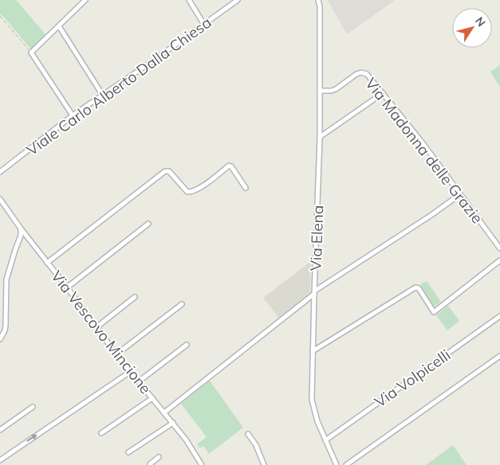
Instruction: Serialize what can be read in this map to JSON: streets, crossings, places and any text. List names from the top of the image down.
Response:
{
  "streets": {
    "street": [
      "Viale Carlo Alberto Dalla Chiesa",
      "Via Madonna delle Grazie",
      "Via Elena",
      "Via Vescovo Mincione",
      "Via Volpicelli"
    ]
  },
  "crossings": [
    ["Via Madonna delle Grazie", "Via Elena"],
    ["Via Elena", "Via Volpicelli"]
  ],
  "north": "top right"
}
